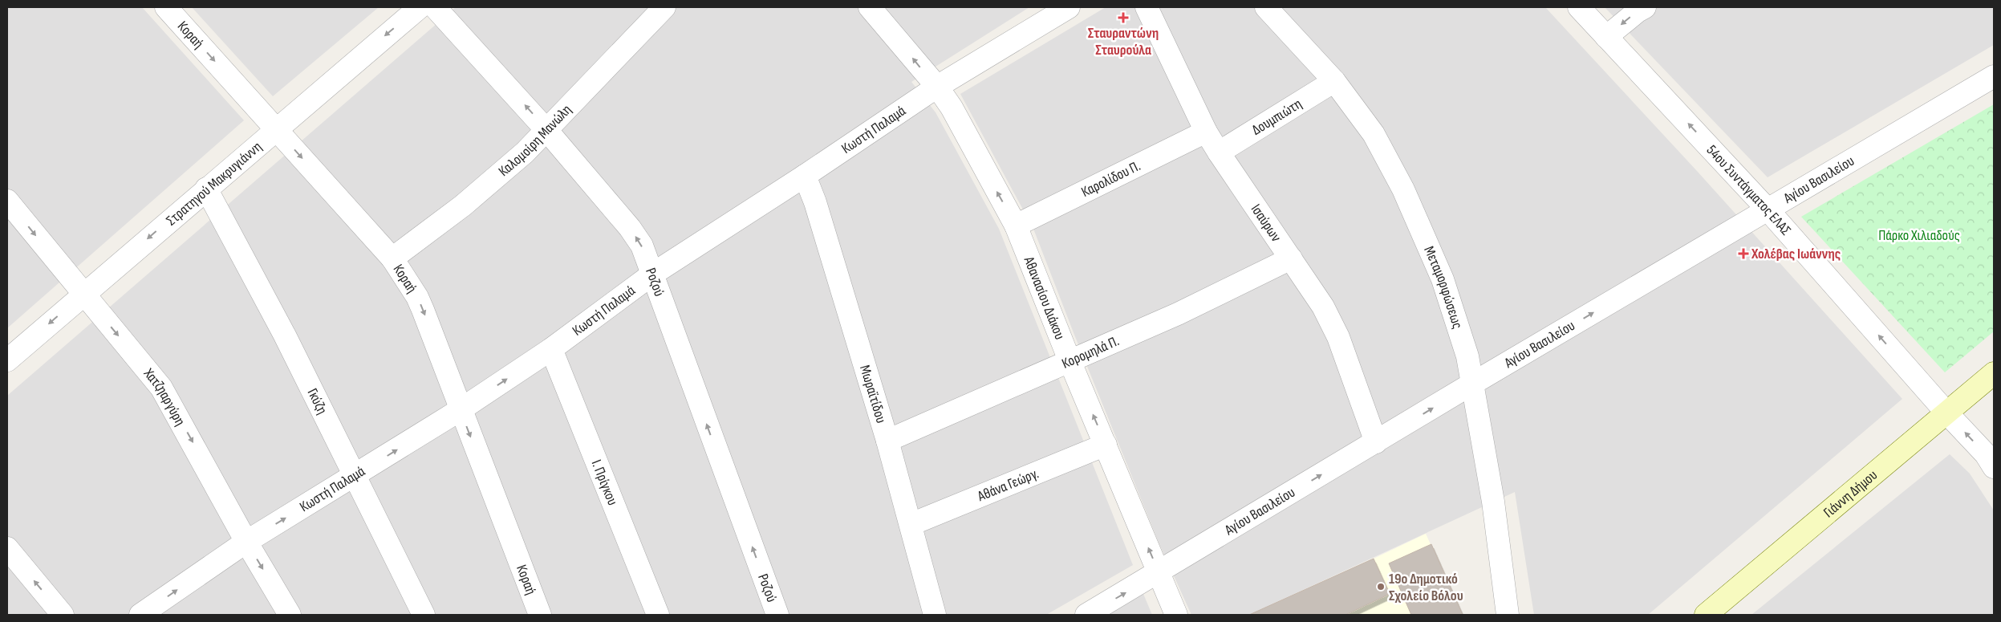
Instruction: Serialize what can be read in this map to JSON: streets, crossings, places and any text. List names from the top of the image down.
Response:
{
  "streets": {
    "street": [
      "Κοραή",
      "Δουμπιώτη",
      "Κωστή Παλαμά",
      "Καλομοίρη Μανώλη",
      "Καρολίδου Π.",
      "Αγίου Βασιλείου",
      "Στρατηγού Μακρυγιάννη",
      "54ου Συντάγματος ΕΛΑΣ",
      "Ισαύρων",
      "Ροζού",
      "Μεταμορφώσεως",
      "Αθανασίου Διάκου",
      "Κορομηλά Π.",
      "Μωραϊτίδου",
      "Χατζηαργύρη",
      "Γκύζη",
      "Ι. Πρίγκου",
      "Αθάνα Γεώργ.",
      "Γιάννη Δήμου"
    ]
  },
  "crossings": [
    ["Κοραή", "Κωστή Παλαμά"],
    ["Κοραή", "Καλομοίρη Μανώλη"],
    ["Κοραή", "Στρατηγού Μακρυγιάννη"],
    ["Δουμπιώτη", "Ισαύρων"],
    ["Δουμπιώτη", "Μεταμορφώσεως"],
    ["Κωστή Παλαμά", "Ροζού"],
    ["Κωστή Παλαμά", "Αθανασίου Διάκου"],
    ["Κωστή Παλαμά", "Μωραϊτίδου"],
    ["Κωστή Παλαμά", "Χατζηαργύρη"],
    ["Κωστή Παλαμά", "Γκύζη"],
    ["Κωστή Παλαμά", "Ι. Πρίγκου"],
    ["Καλομοίρη Μανώλη", "Ροζού"],
    ["Καρολίδου Π.", "Ισαύρων"],
    ["Καρολίδου Π.", "Αθανασίου Διάκου"],
    ["Αγίου Βασιλείου", "54ου Συντάγματος ΕΛΑΣ"],
    ["Αγίου Βασιλείου", "Ισαύρων"],
    ["Αγίου Βασιλείου", "Μεταμορφώσεως"],
    ["Αγίου Βασιλείου", "Αθανασίου Διάκου"],
    ["Στρατηγού Μακρυγιάννη", "Χατζηαργύρη"],
    ["Στρατηγού Μακρυγιάννη", "Γκύζη"],
    ["54ου Συντάγματος ΕΛΑΣ", "Γιάννη Δήμου"],
    ["Ισαύρων", "Κορομηλά Π."],
    ["Αθανασίου Διάκου", "Κορομηλά Π."],
    ["Αθανασίου Διάκου", "Αθάνα Γεώργ."],
    ["Κορομηλά Π.", "Μωραϊτίδου"],
    ["Μωραϊτίδου", "Αθάνα Γεώργ."]
  ],
  "one_way": [
    "Κοραή",
    "Κωστή Παλαμά",
    "Αγίου Βασιλείου",
    "Στρατηγού Μακρυγιάννη",
    "54ου Συντάγματος ΕΛΑΣ",
    "Ροζού",
    "Αθανασίου Διάκου",
    "Χατζηαργύρη"
  ],
  "parks": ["Πάρκο Χιλιαδούς"],
  "places": {
    "health": ["Σταυραντώνη Σταυρούλα", "Χολέβας Ιωάννης"],
    "other": ["19ο Δημοτικό Σχολείο Βόλου"]
  }
}
